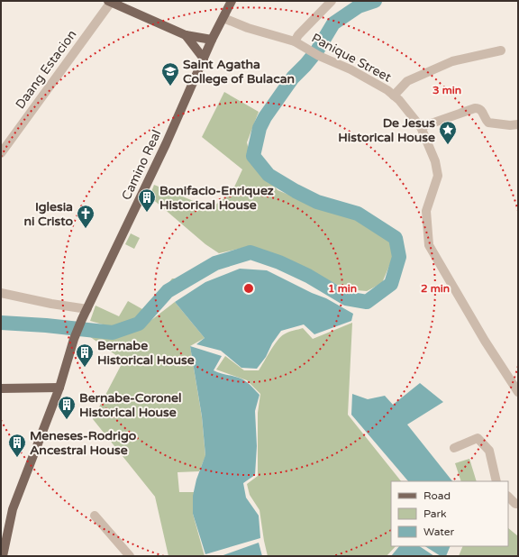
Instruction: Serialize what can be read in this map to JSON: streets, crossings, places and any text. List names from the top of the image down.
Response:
{
  "streets": {
    "main road": ["Camino Real"],
    "street": ["Panique Street", "Daang Estacion"]
  },
  "crossings": [
    ["Panique Street", "Camino Real"]
  ],
  "places": {
    "school or university": ["Saint Agatha College of Bulacan"],
    "place": ["De Jesus Historical House"],
    "building": [
      "Bonifacio-Enriquez Historical House",
      "Bernabe Historical House",
      "Bernabe-Coronel Historical House",
      "Meneses-Rodrigo Ancestral House"
    ],
    "church": ["Iglesia ni Cristo"]
  },
  "legend": ["Road", "Park", "Water"],
  "rings": ["3 min", "1 min", "2 min"]
}
